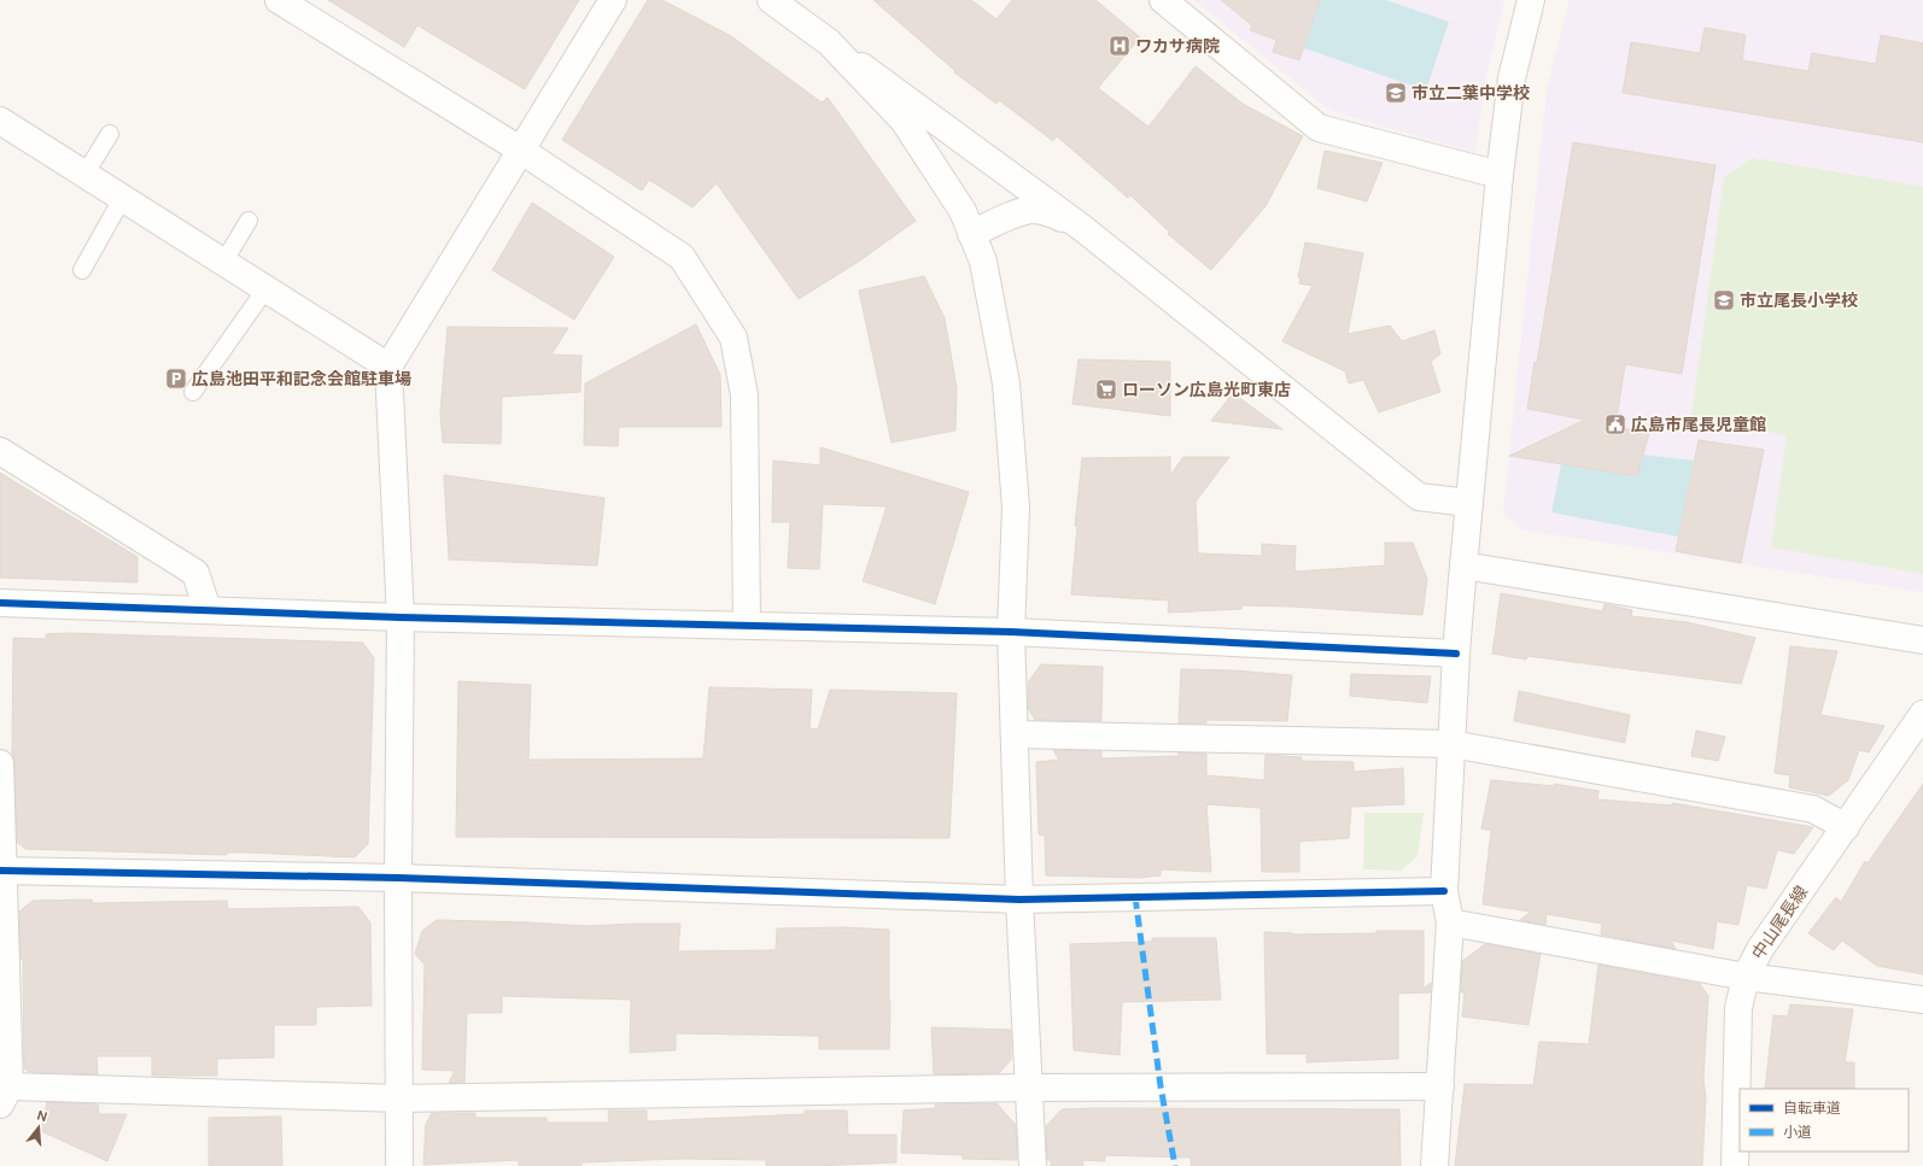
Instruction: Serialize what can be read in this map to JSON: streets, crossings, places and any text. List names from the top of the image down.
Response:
{
  "streets": {
    "street": ["中山尾長線"]
  },
  "places": {
    "hospital": ["ワカサ病院"],
    "school or university": ["市立二葉中学校", "市立尾長小学校"],
    "parking": ["広島池田平和記念会館駐車場"],
    "supermarket": ["ローソン広島光町東店"],
    "public building": ["広島市尾長児童館"]
  },
  "legend": ["自転車道", "小道"],
  "north": "top"
}
